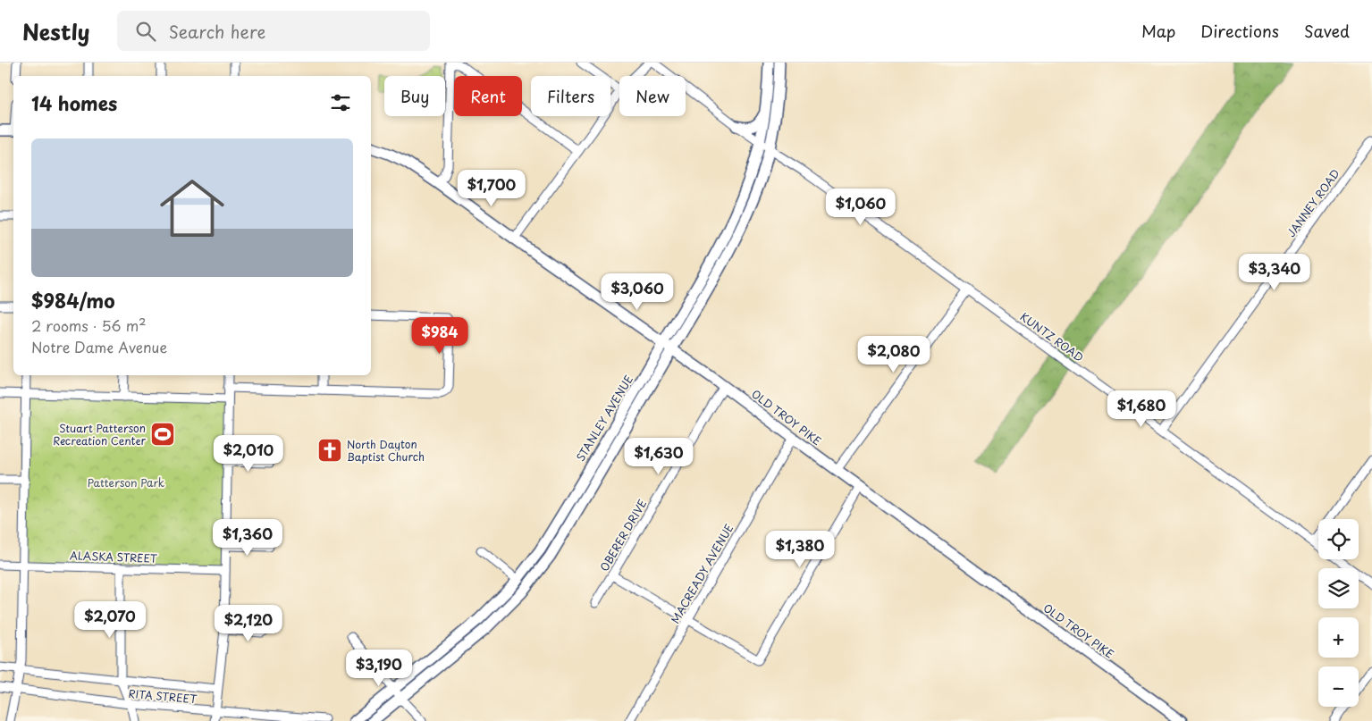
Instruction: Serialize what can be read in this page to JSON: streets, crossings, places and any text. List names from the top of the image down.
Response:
{
  "streets": {
    "main road": ["OLD TROY PIKE", "STANLEY AVENUE"],
    "street": [
      "JANNEY ROAD",
      "KUNTZ ROAD",
      "OBERER DRIVE",
      "ALASKA STREET",
      "MACREADY AVENUE",
      "RITA STREET"
    ]
  },
  "crossings": [
    ["JANNEY ROAD", "KUNTZ ROAD"],
    ["KUNTZ ROAD", "STANLEY AVENUE"],
    ["OLD TROY PIKE", "STANLEY AVENUE"],
    ["OLD TROY PIKE", "OBERER DRIVE"],
    ["OLD TROY PIKE", "MACREADY AVENUE"]
  ],
  "parks": ["Patterson Park"],
  "places": {
    "sports": ["Stuart Patterson Recreation Center"],
    "church": ["North Dayton Baptist Church"]
  },
  "page": {
    "header": "Nestly",
    "search": "Search here",
    "nav": ["Map", "Directions", "Saved"],
    "chip": [
      "Buy",
      "Rent",
      "Filters",
      "New"
    ],
    "heading": "14 homes",
    "list": [
      {
        "name": "$984/mo",
        "note": "2 rooms · 56 m² · Notre Dame Avenue"
      }
    ],
    "price": [
      "$1,700",
      "$1,060",
      "$3,340",
      "$3,060",
      "$984",
      "$2,080",
      "$1,680",
      "$2,010",
      "$1,630",
      "$1,360",
      "$1,380",
      "$2,070",
      "$2,120",
      "$3,190"
    ],
    "map_buttons": ["+", "−"]
  }
}
